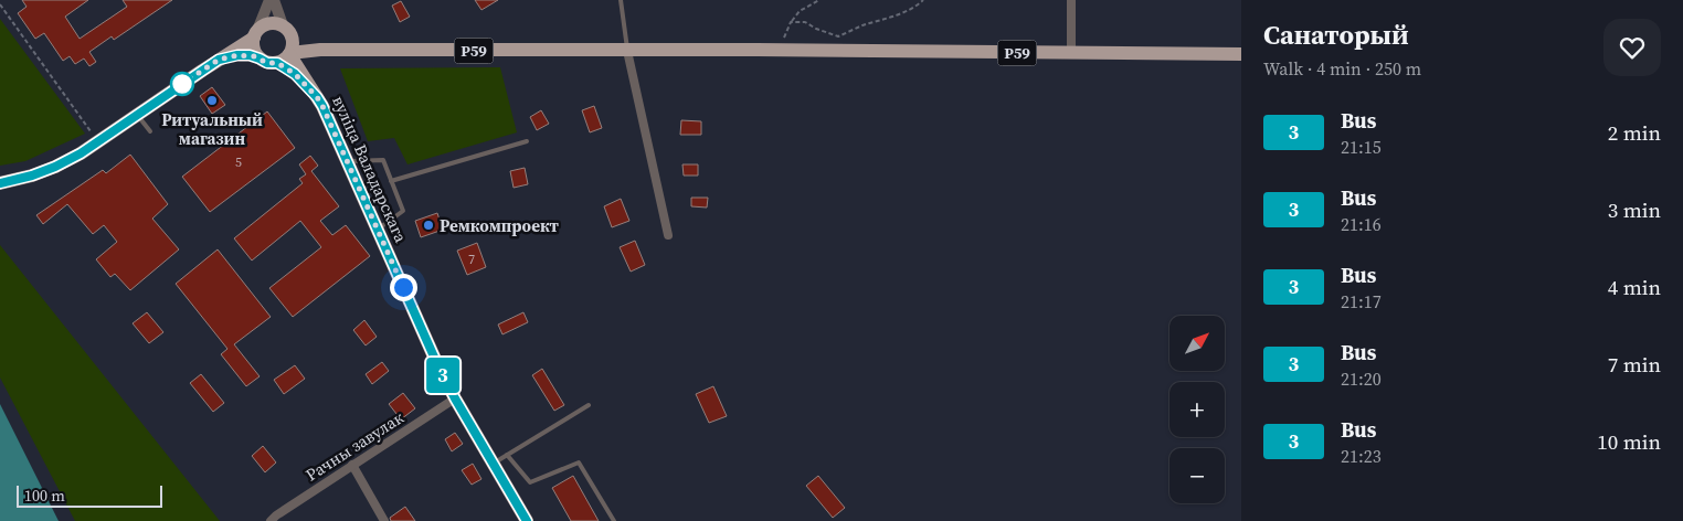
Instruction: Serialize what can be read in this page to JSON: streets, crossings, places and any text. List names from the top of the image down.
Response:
{
  "streets": {
    "main road": ["Р59", "вуліца Валадарскага"],
    "street": ["Рачны завулак"]
  },
  "crossings": [
    ["Р59", "вуліца Валадарскага"],
    ["вуліца Валадарскага", "Рачны завулак"]
  ],
  "places": ["Ритуальный магазин", "Ремкомпроект"],
  "lines": ["bus line 3"],
  "house_numbers": ["5", "7"],
  "scale_bar": "100 m",
  "north": "top right",
  "page": {
    "on_map": "3",
    "heading": ["Санаторый", "Walk · 4 min · 250 m"],
    "list": [
      {
        "mark": "3",
        "name": "Bus",
        "note": "21:15",
        "value": "2 min"
      },
      {
        "mark": "3",
        "name": "Bus",
        "note": "21:16",
        "value": "3 min"
      },
      {
        "mark": "3",
        "name": "Bus",
        "note": "21:17",
        "value": "4 min"
      },
      {
        "mark": "3",
        "name": "Bus",
        "note": "21:20",
        "value": "7 min"
      },
      {
        "mark": "3",
        "name": "Bus",
        "note": "21:23",
        "value": "10 min"
      }
    ],
    "map_buttons": ["+", "−"],
    "scale": "100 m"
  }
}
